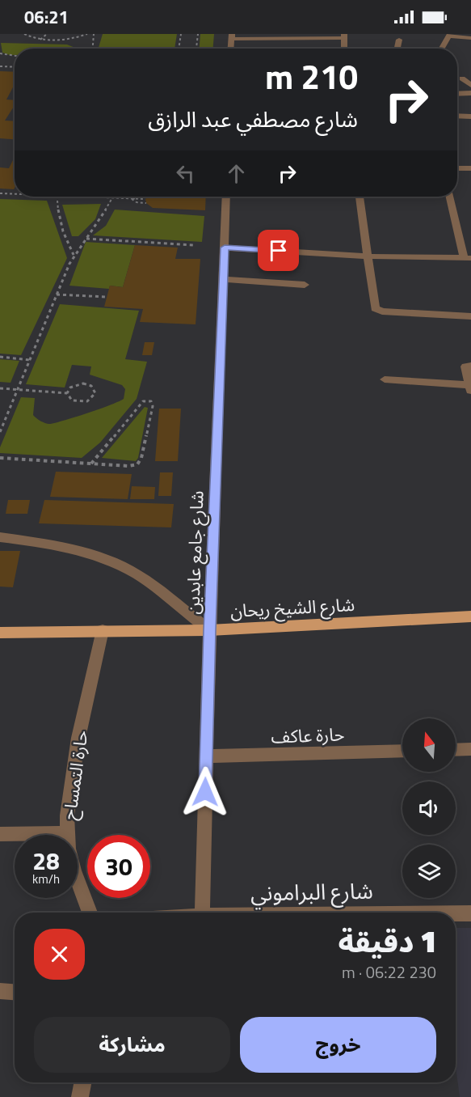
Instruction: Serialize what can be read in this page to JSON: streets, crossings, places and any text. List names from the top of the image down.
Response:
{
  "streets": {
    "main road": ["شارع الشيخ ريحان"],
    "street": [
      "شارع جامع عابدين",
      "حارة عاكف",
      "حارة التمساح",
      "شارع البراموني"
    ]
  },
  "crossings": [
    ["شارع جامع عابدين", "شارع الشيخ ريحان"],
    ["شارع جامع عابدين", "حارة عاكف"],
    ["شارع الشيخ ريحان", "حارة التمساح"]
  ],
  "north": "top",
  "page": {
    "status": "06:21",
    "turn": ["210 m", "شارع مصطفي عبد الرازق"],
    "speed": "28 km/h",
    "limit": "30",
    "heading": ["1 دقيقة", "230 m · 06:22"],
    "buttons": ["خروج", "مشاركة"]
  }
}
